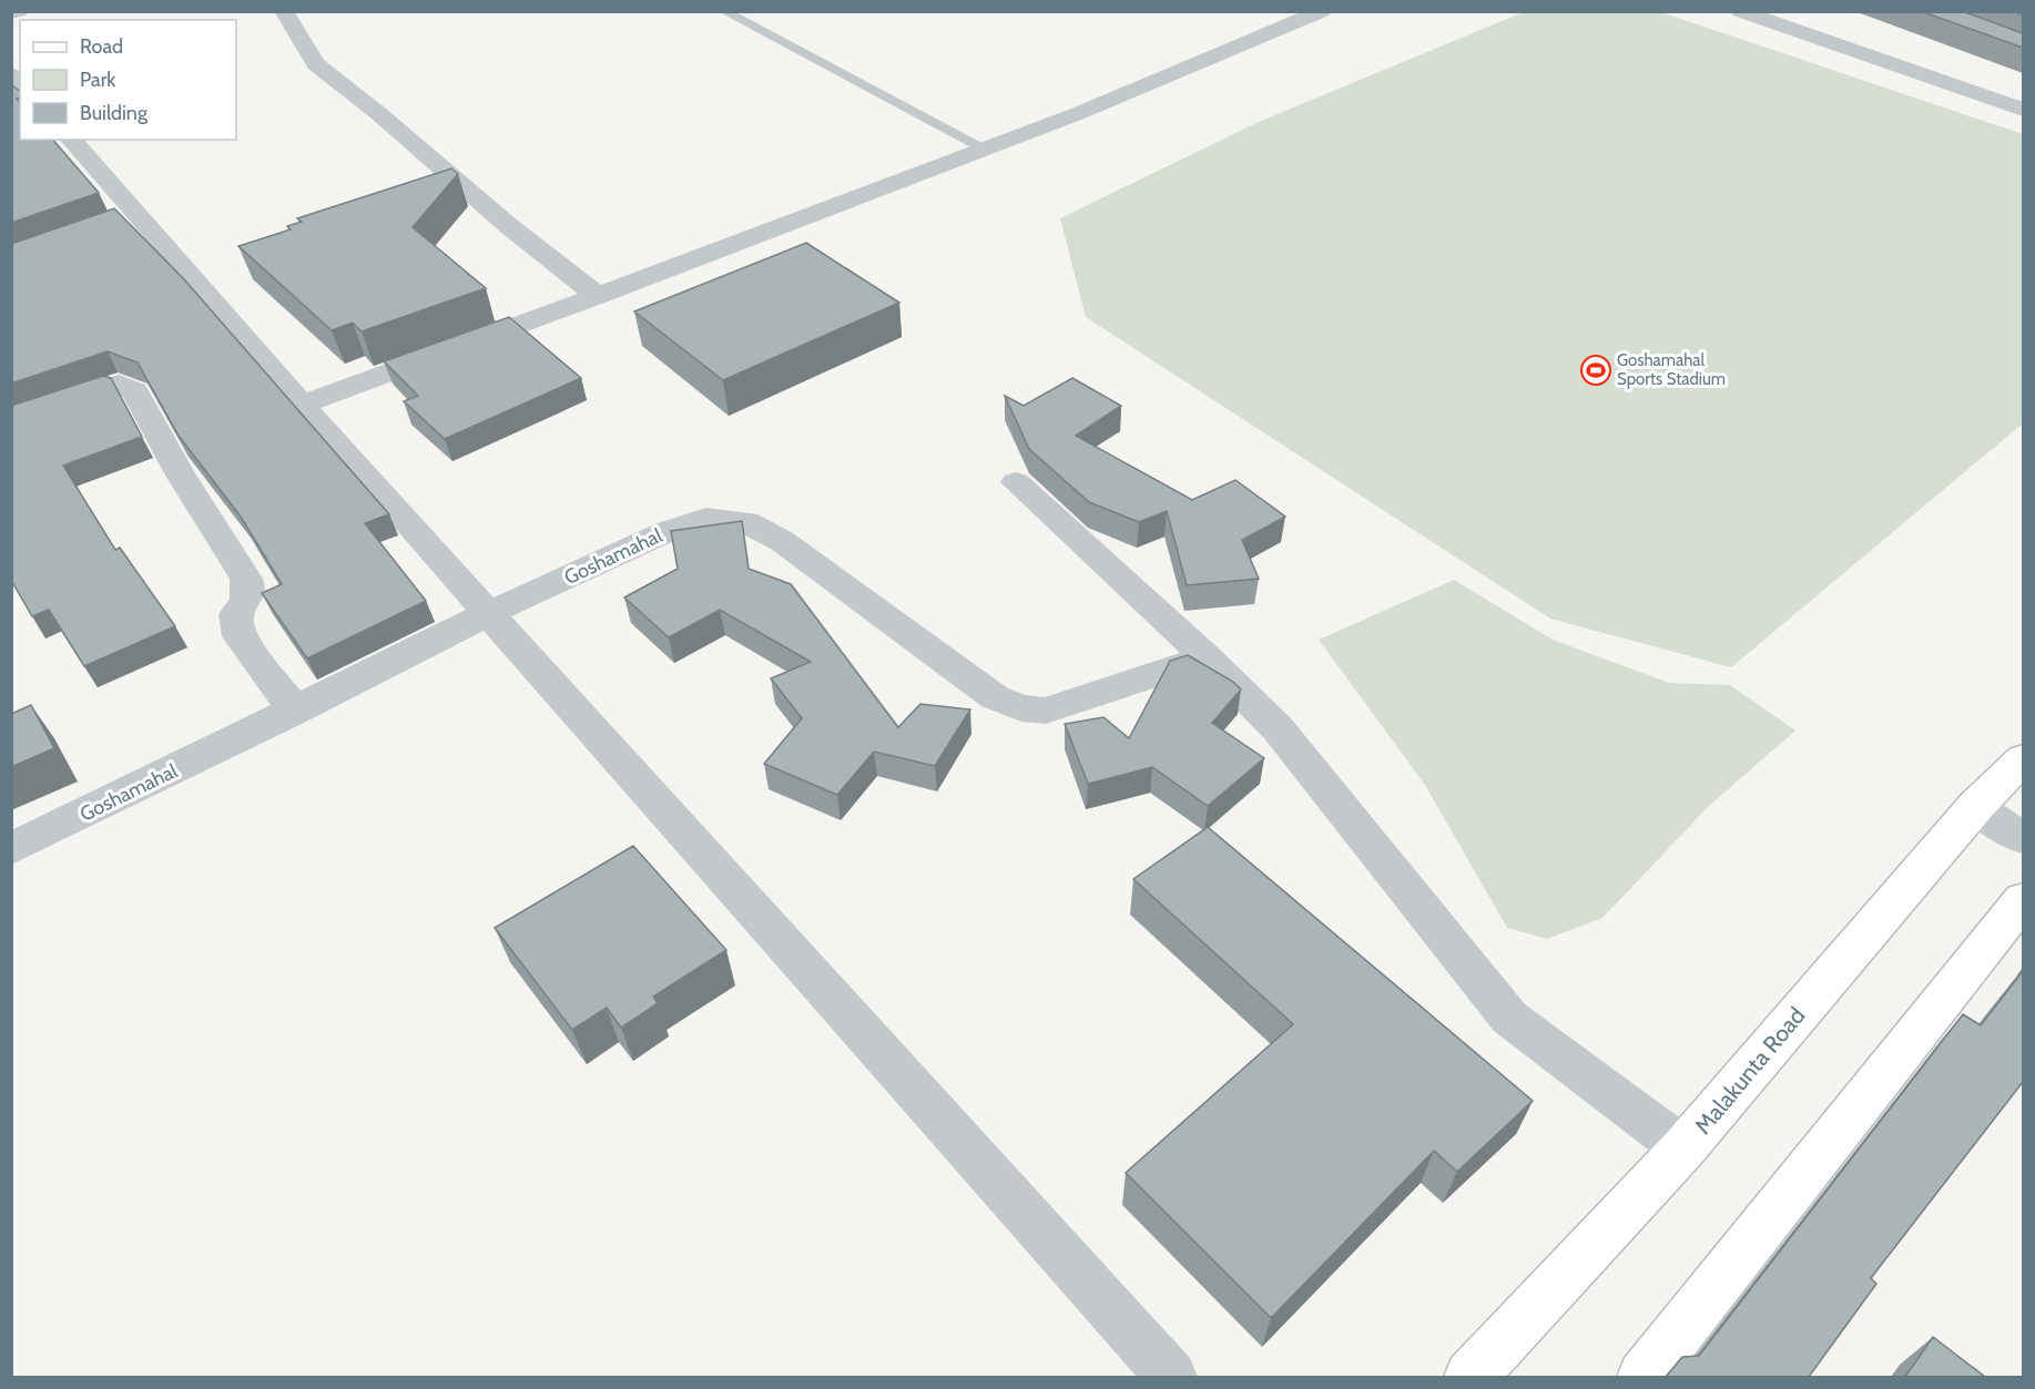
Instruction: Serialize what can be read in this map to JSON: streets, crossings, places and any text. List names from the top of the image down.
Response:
{
  "streets": {
    "main road": ["Malakunta Road"],
    "street": ["Goshamahal"]
  },
  "places": {
    "sports": ["Goshamahal Sports Stadium"]
  },
  "legend": ["Road", "Park", "Building"]
}
